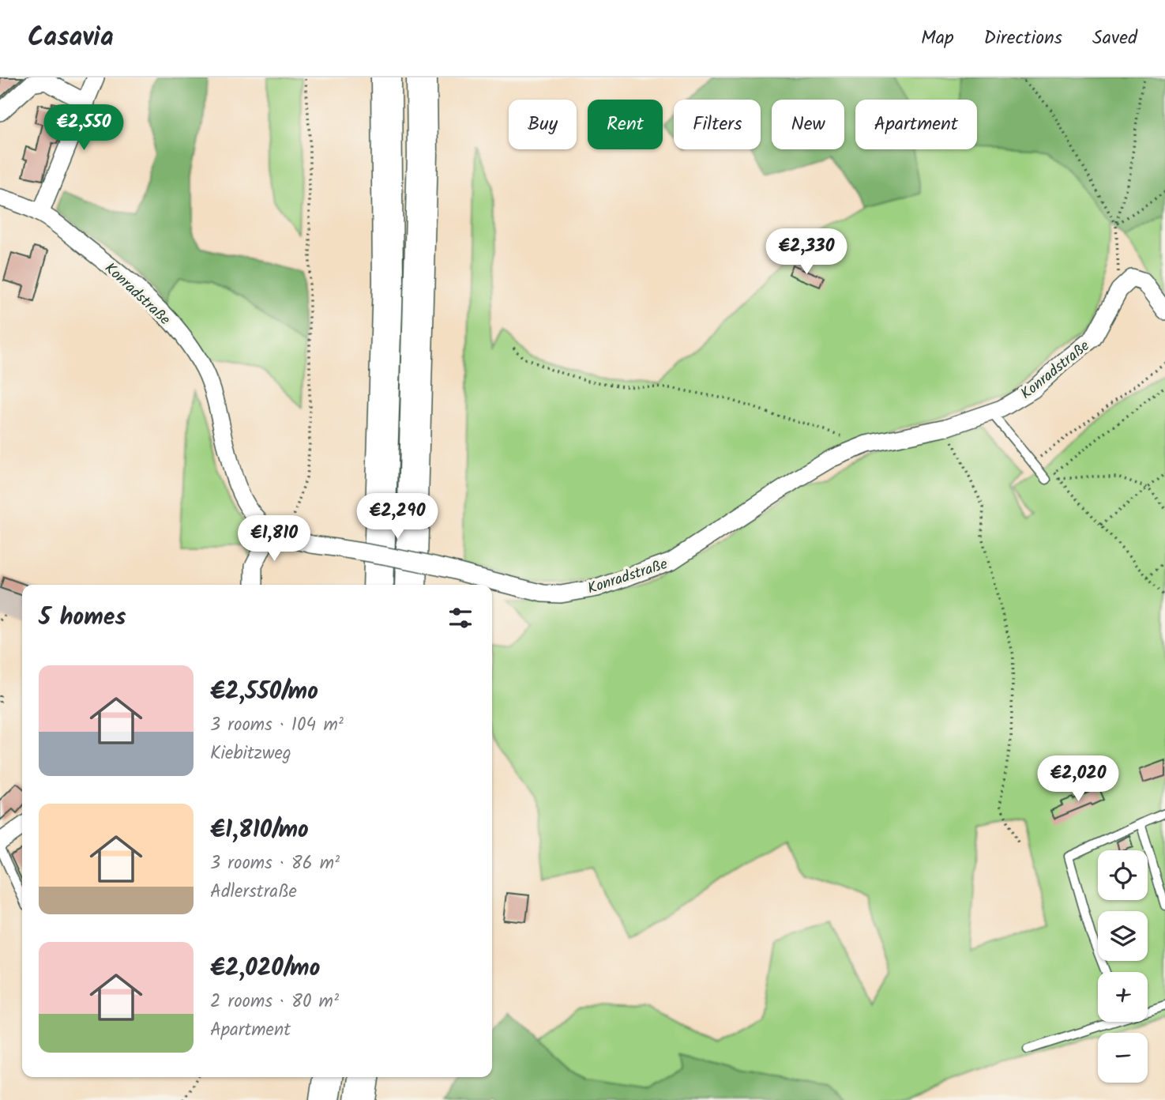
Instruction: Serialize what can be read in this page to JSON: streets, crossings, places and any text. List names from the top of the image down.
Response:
{
  "streets": {
    "street": ["Konradstraße"]
  },
  "page": {
    "header": "Casavia",
    "nav": ["Map", "Directions", "Saved"],
    "chip": [
      "Buy",
      "Rent",
      "Filters",
      "New",
      "Apartment"
    ],
    "price": [
      "€2,550",
      "€2,330",
      "€2,290",
      "€1,810",
      "€2,020"
    ],
    "heading": "5 homes",
    "list": [
      {
        "name": "€2,550/mo",
        "note": "3 rooms · 104 m² · Kiebitzweg"
      },
      {
        "name": "€1,810/mo",
        "note": "3 rooms · 86 m² · Adlerstraße"
      },
      {
        "name": "€2,020/mo",
        "note": "2 rooms · 80 m² · Apartment"
      }
    ],
    "map_buttons": ["+", "−"]
  }
}
